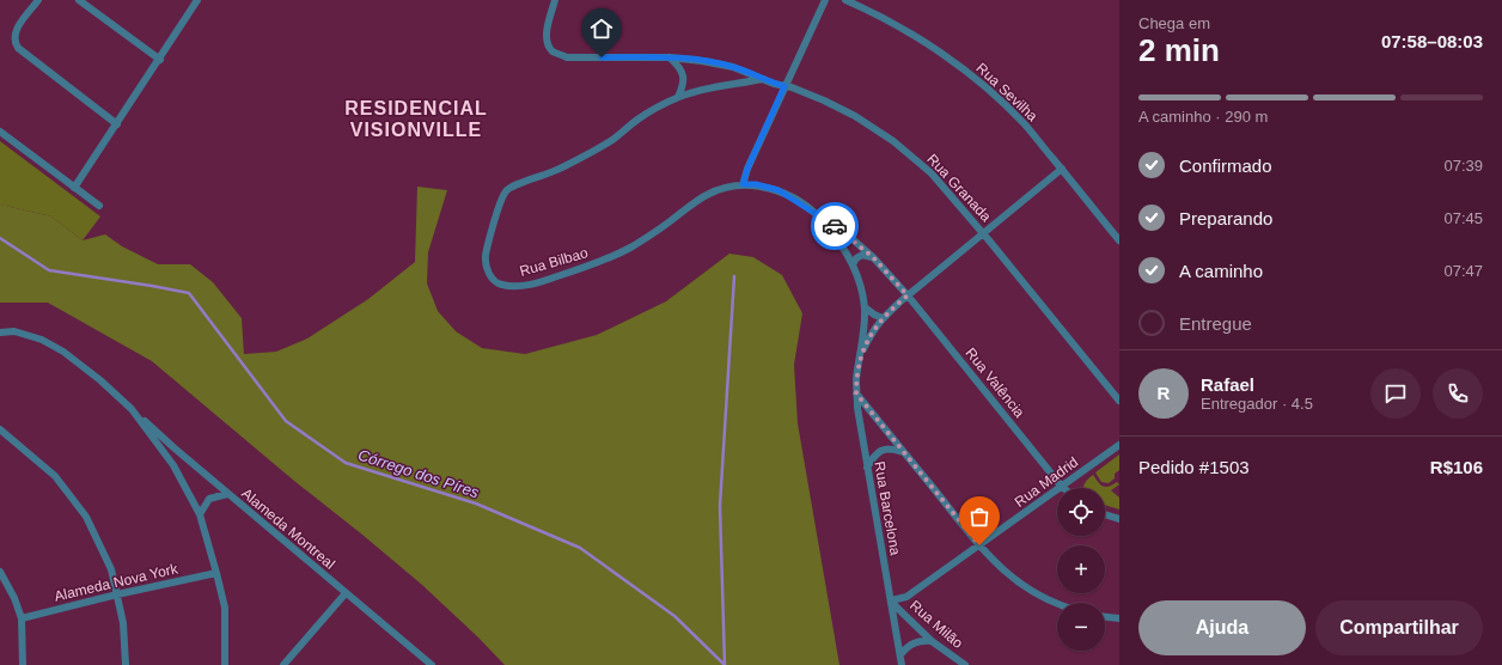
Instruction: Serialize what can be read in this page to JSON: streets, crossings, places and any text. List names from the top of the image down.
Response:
{
  "streets": {
    "street": [
      "Rua Sevilha",
      "Rua Granada",
      "Rua Bilbao",
      "Rua Valência",
      "Rua Madrid",
      "Rua Barcelona",
      "Alameda Montreal",
      "Alameda Nova York",
      "Rua Milão"
    ]
  },
  "crossings": [
    ["Rua Granada", "Rua Bilbao"],
    ["Rua Bilbao", "Rua Valência"],
    ["Rua Bilbao", "Rua Barcelona"],
    ["Rua Valência", "Rua Madrid"],
    ["Rua Madrid", "Rua Barcelona"],
    ["Rua Madrid", "Rua Milão"],
    ["Rua Barcelona", "Rua Milão"]
  ],
  "districts": ["RESIDENCIAL VISIONVILLE"],
  "water": ["Córrego dos Píres"],
  "page": {
    "heading": ["2 min", "Chega em", "07:58–08:03"],
    "panel": [
      "Rafael",
      "Entregador · 4.5",
      "Pedido #1503",
      "R$106"
    ],
    "bar": "A caminho · 290 m",
    "list": [
      ["Confirmado", "07:39"],
      ["Preparando", "07:45"],
      ["A caminho", "07:47"],
      "Entregue"
    ],
    "round": "R",
    "map_buttons": ["+", "−"],
    "buttons": ["Ajuda", "Compartilhar"]
  }
}
